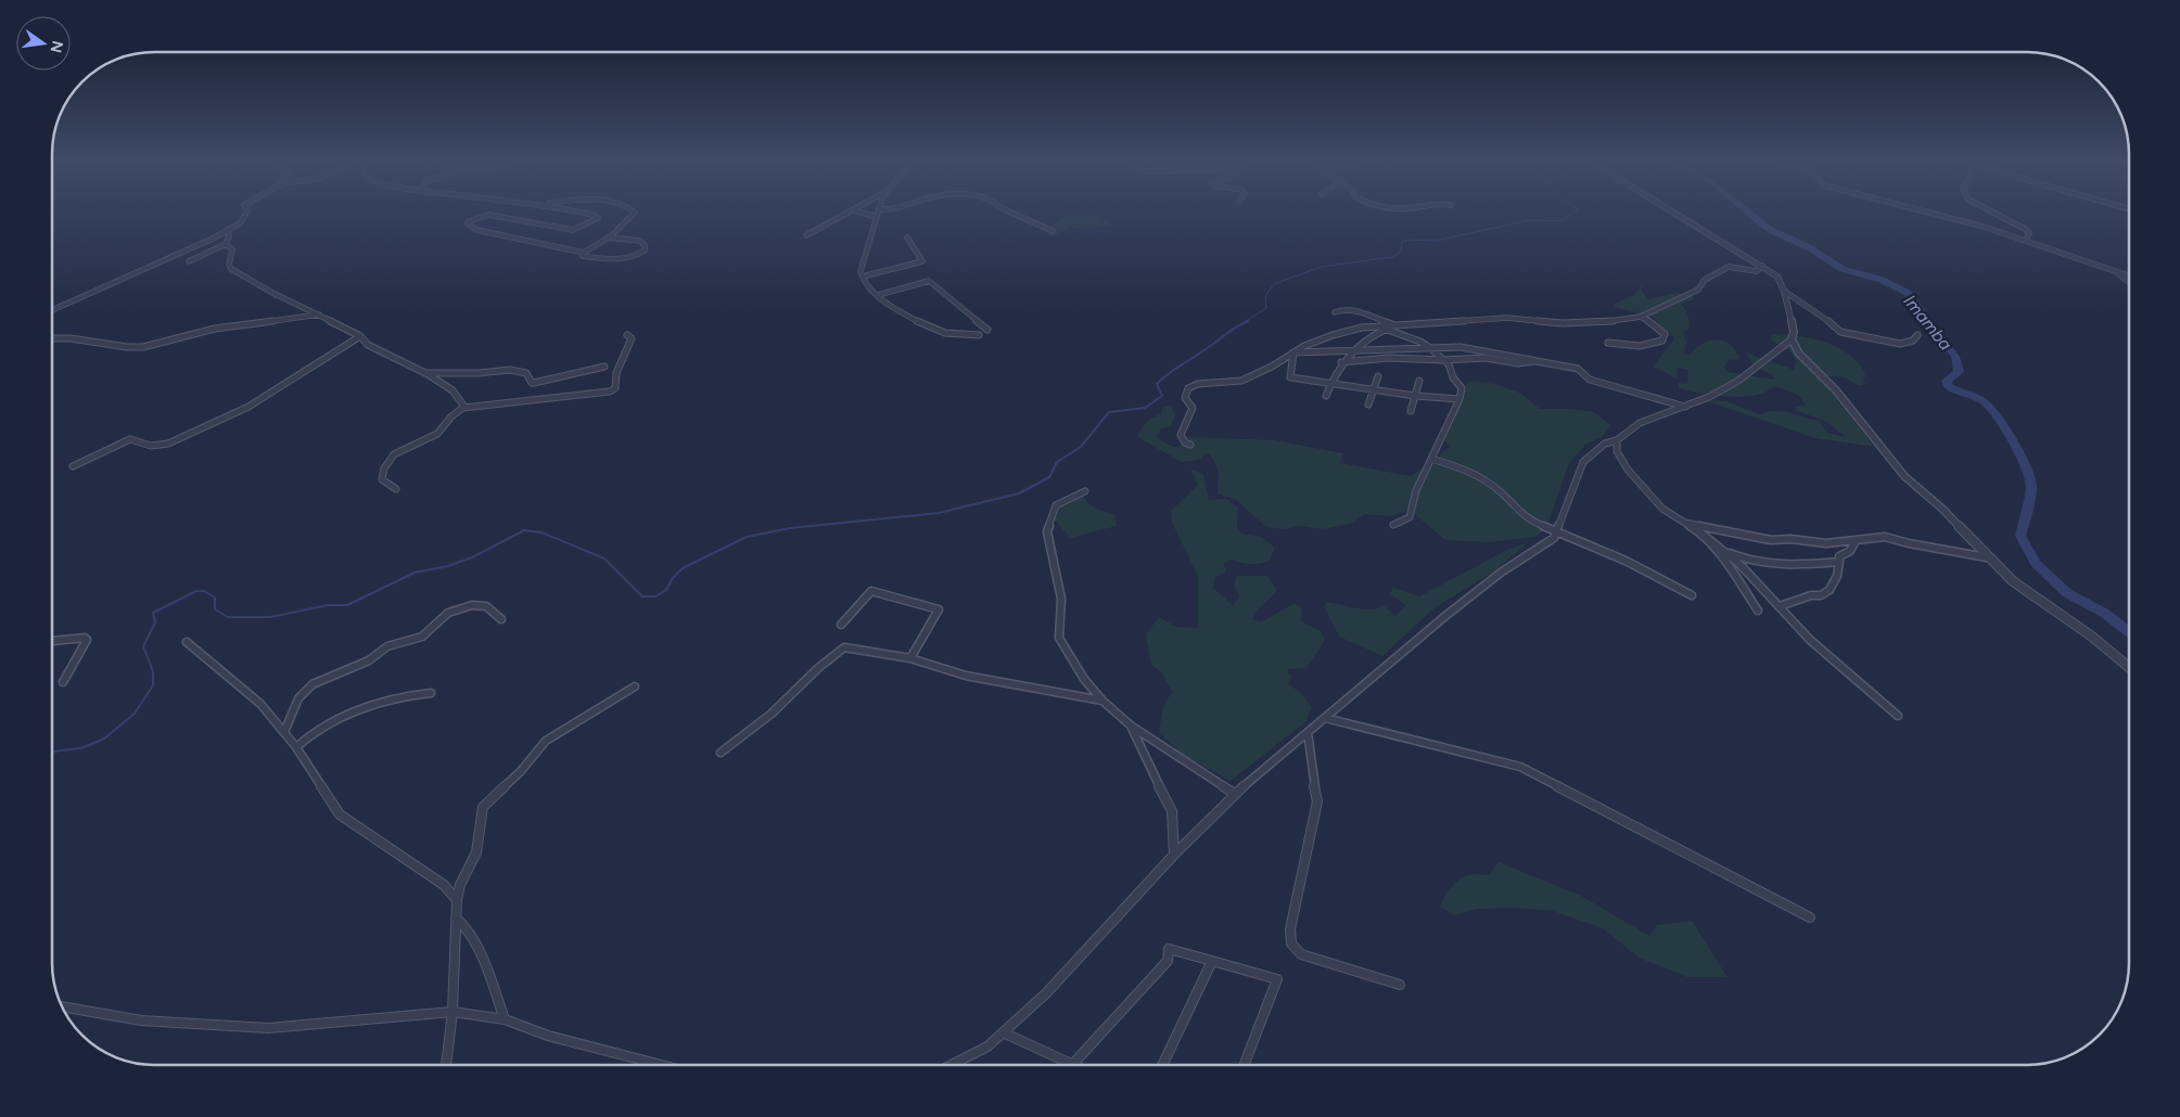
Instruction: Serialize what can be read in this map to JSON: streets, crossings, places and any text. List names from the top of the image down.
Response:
{
  "water": ["Imamba"],
  "north": "right"
}
